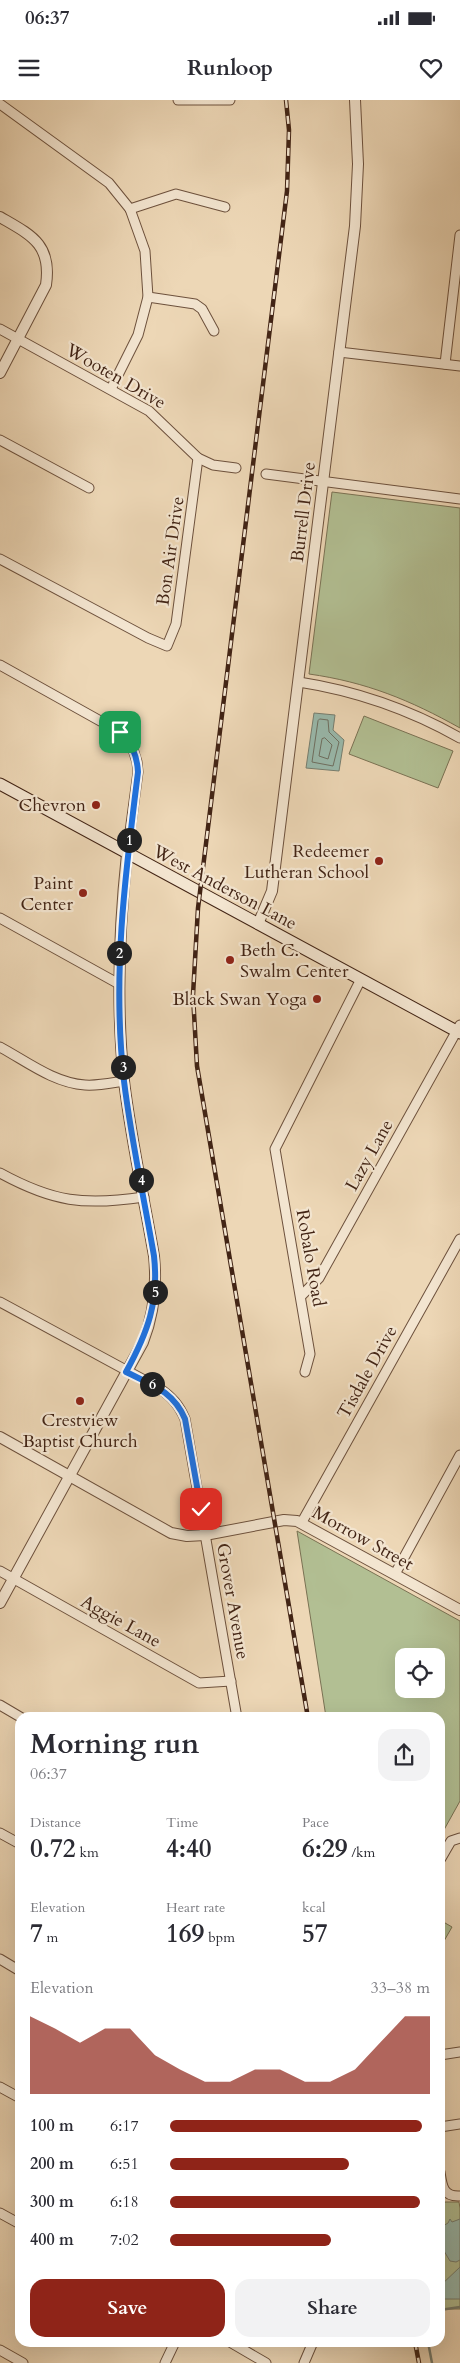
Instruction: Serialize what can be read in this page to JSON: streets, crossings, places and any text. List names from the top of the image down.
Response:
{
  "streets": {
    "main road": ["West Anderson Lane"],
    "street": [
      "Wooten Drive",
      "Burrell Drive",
      "Bon Air Drive",
      "Lazy Lane",
      "Robalo Road",
      "Tisdale Drive",
      "Morrow Street",
      "Grover Avenue",
      "Aggie Lane"
    ]
  },
  "crossings": [
    ["Wooten Drive", "Bon Air Drive"],
    ["Burrell Drive", "West Anderson Lane"],
    ["West Anderson Lane", "Lazy Lane"],
    ["West Anderson Lane", "Robalo Road"],
    ["Lazy Lane", "Robalo Road"],
    ["Tisdale Drive", "Morrow Street"],
    ["Morrow Street", "Grover Avenue"],
    ["Grover Avenue", "Aggie Lane"]
  ],
  "places": [
    "Chevron",
    "Redeemer Lutheran School",
    "Paint Center",
    "Beth C. Swalm Center",
    "Black Swan Yoga",
    "Crestview Baptist Church"
  ],
  "page": {
    "status": "06:37",
    "header": "Runloop",
    "pins": [
      "1",
      "2",
      "3",
      "4",
      "5",
      "6"
    ],
    "heading": ["Morning run", "06:37"],
    "stats": [
      ["Distance", "0.72 km"],
      ["Time", "4:40"],
      ["Pace", "6:29 /km"],
      ["Elevation", "7 m"],
      ["Heart rate", "169 bpm"],
      ["kcal", "57"]
    ],
    "chart": ["Elevation", "33–38 m"],
    "list": [
      {
        "name": "100 m",
        "note": "6:17"
      },
      {
        "name": "200 m",
        "note": "6:51"
      },
      {
        "name": "300 m",
        "note": "6:18"
      },
      {
        "name": "400 m",
        "note": "7:02"
      }
    ],
    "buttons": ["Save", "Share"]
  }
}
